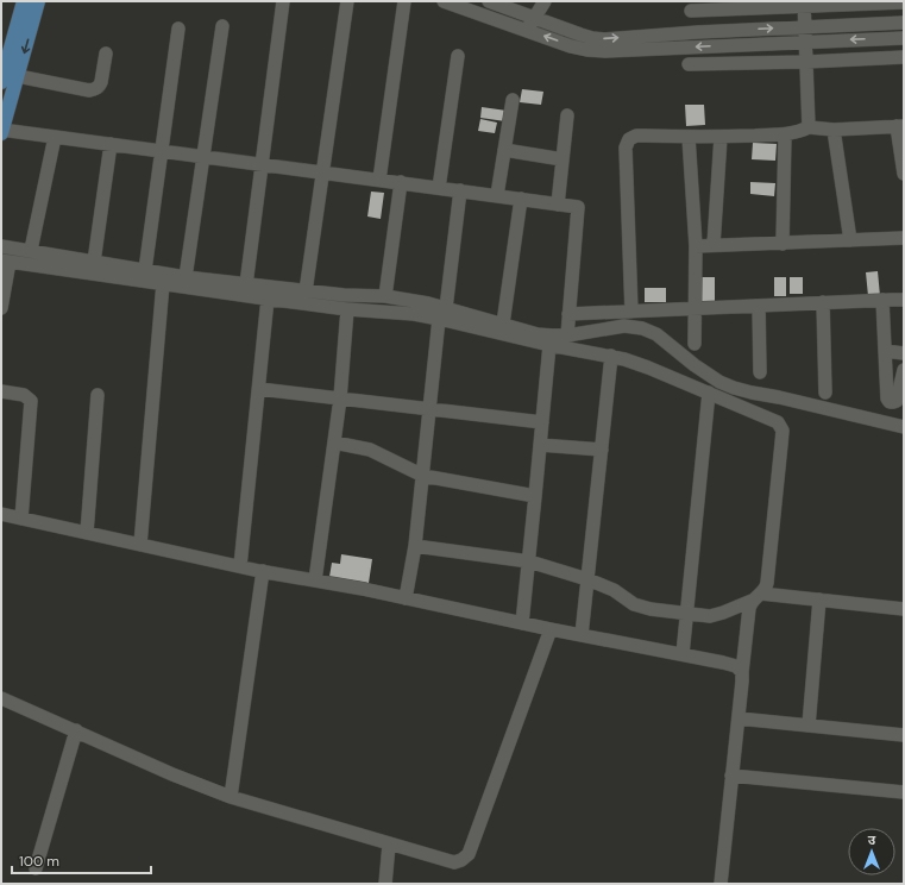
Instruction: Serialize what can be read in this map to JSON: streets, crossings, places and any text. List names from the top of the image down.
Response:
{
  "scale_bar": "100 m",
  "north": "top"
}
